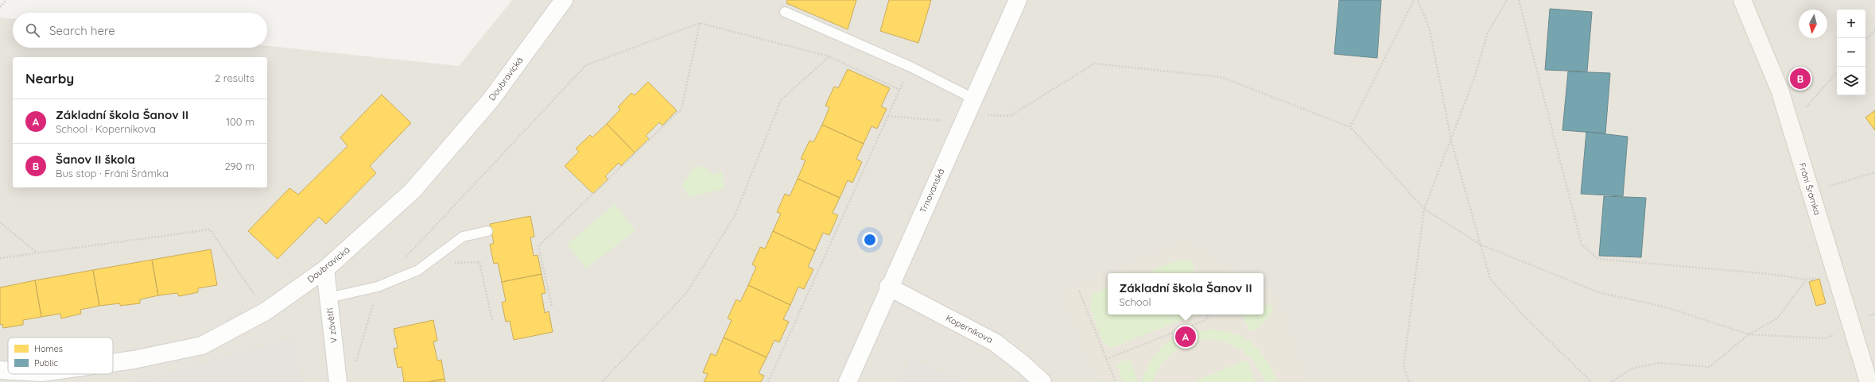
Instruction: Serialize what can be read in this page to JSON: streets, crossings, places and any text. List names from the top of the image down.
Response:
{
  "streets": {
    "street": [
      "Doubravická",
      "Fráni Šrámka",
      "Trnovanská",
      "V závětří",
      "Koperníkova"
    ]
  },
  "crossings": [
    ["Doubravická", "V závětří"],
    ["Trnovanská", "Koperníkova"]
  ],
  "legend": ["Homes", "Public"],
  "north": "bottom",
  "page": {
    "map_buttons": ["+", "−"],
    "search": "Search here",
    "heading": ["Nearby", "2 results"],
    "pins": ["B", "A"],
    "list": [
      {
        "mark": "A",
        "name": "Základní škola Šanov II",
        "note": "School · Koperníkova",
        "value": "100 m"
      },
      {
        "mark": "B",
        "name": "Šanov II škola",
        "note": "Bus stop · Fráni Šrámka",
        "value": "290 m"
      }
    ],
    "popup": ["Základní škola Šanov II", "School"]
  }
}
